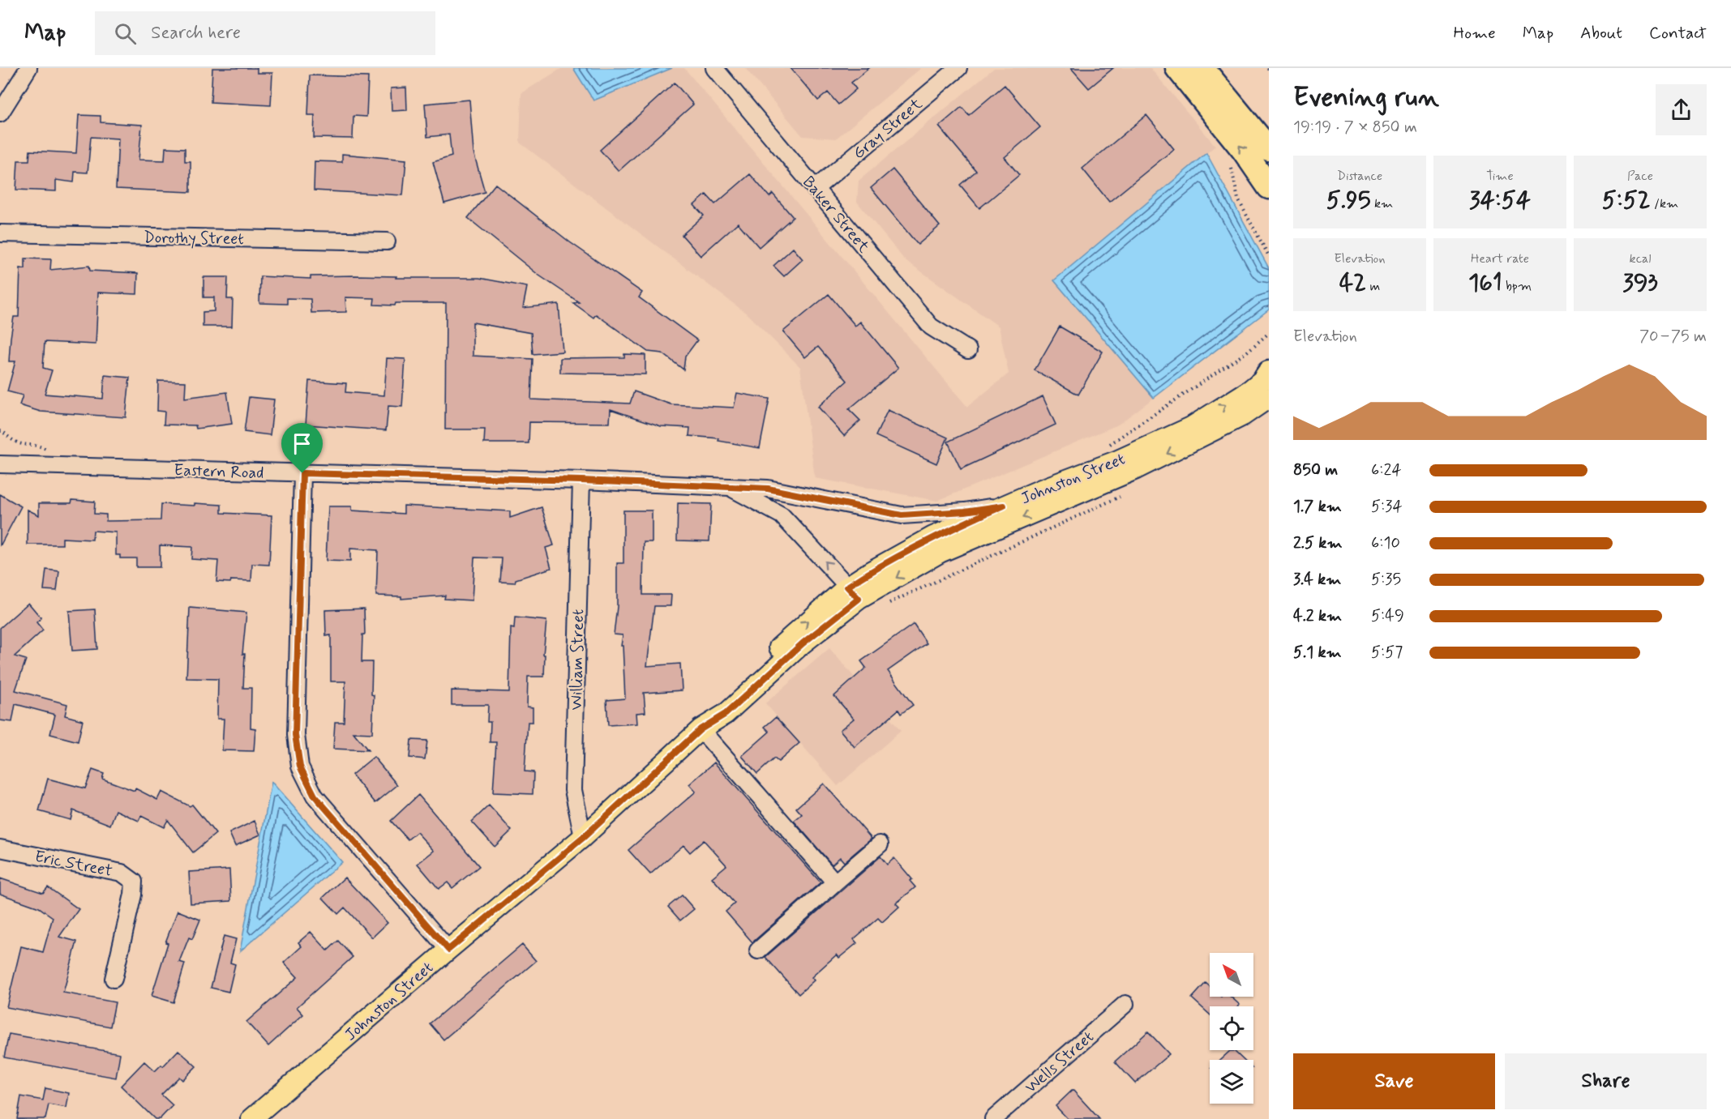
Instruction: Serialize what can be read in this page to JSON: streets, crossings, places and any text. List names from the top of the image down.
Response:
{
  "streets": {
    "main road": ["Johnston Street"],
    "street": [
      "Gray Street",
      "Baker Street",
      "Dorothy Street",
      "Eastern Road",
      "William Street",
      "Eric Street",
      "Wells Street"
    ]
  },
  "crossings": [
    ["Gray Street", "Baker Street"],
    ["Eastern Road", "Johnston Street"],
    ["Eastern Road", "William Street"],
    ["Johnston Street", "William Street"]
  ],
  "north": "top left",
  "page": {
    "header": "Map",
    "search": "Search here",
    "nav": [
      "Home",
      "Map",
      "About",
      "Contact"
    ],
    "heading": ["Evening run", "19:19 · 7 × 850 m"],
    "stats": [
      ["Distance", "5.95 km"],
      ["Time", "34:54"],
      ["Pace", "5:52 /km"],
      ["Elevation", "42 m"],
      ["Heart rate", "161 bpm"],
      ["kcal", "393"]
    ],
    "chart": ["Elevation", "70–75 m"],
    "list": [
      {
        "name": "850 m",
        "note": "6:24"
      },
      {
        "name": "1.7 km",
        "note": "5:34"
      },
      {
        "name": "2.5 km",
        "note": "6:10"
      },
      {
        "name": "3.4 km",
        "note": "5:35"
      },
      {
        "name": "4.2 km",
        "note": "5:49"
      },
      {
        "name": "5.1 km",
        "note": "5:57"
      }
    ],
    "buttons": ["Save", "Share"]
  }
}
